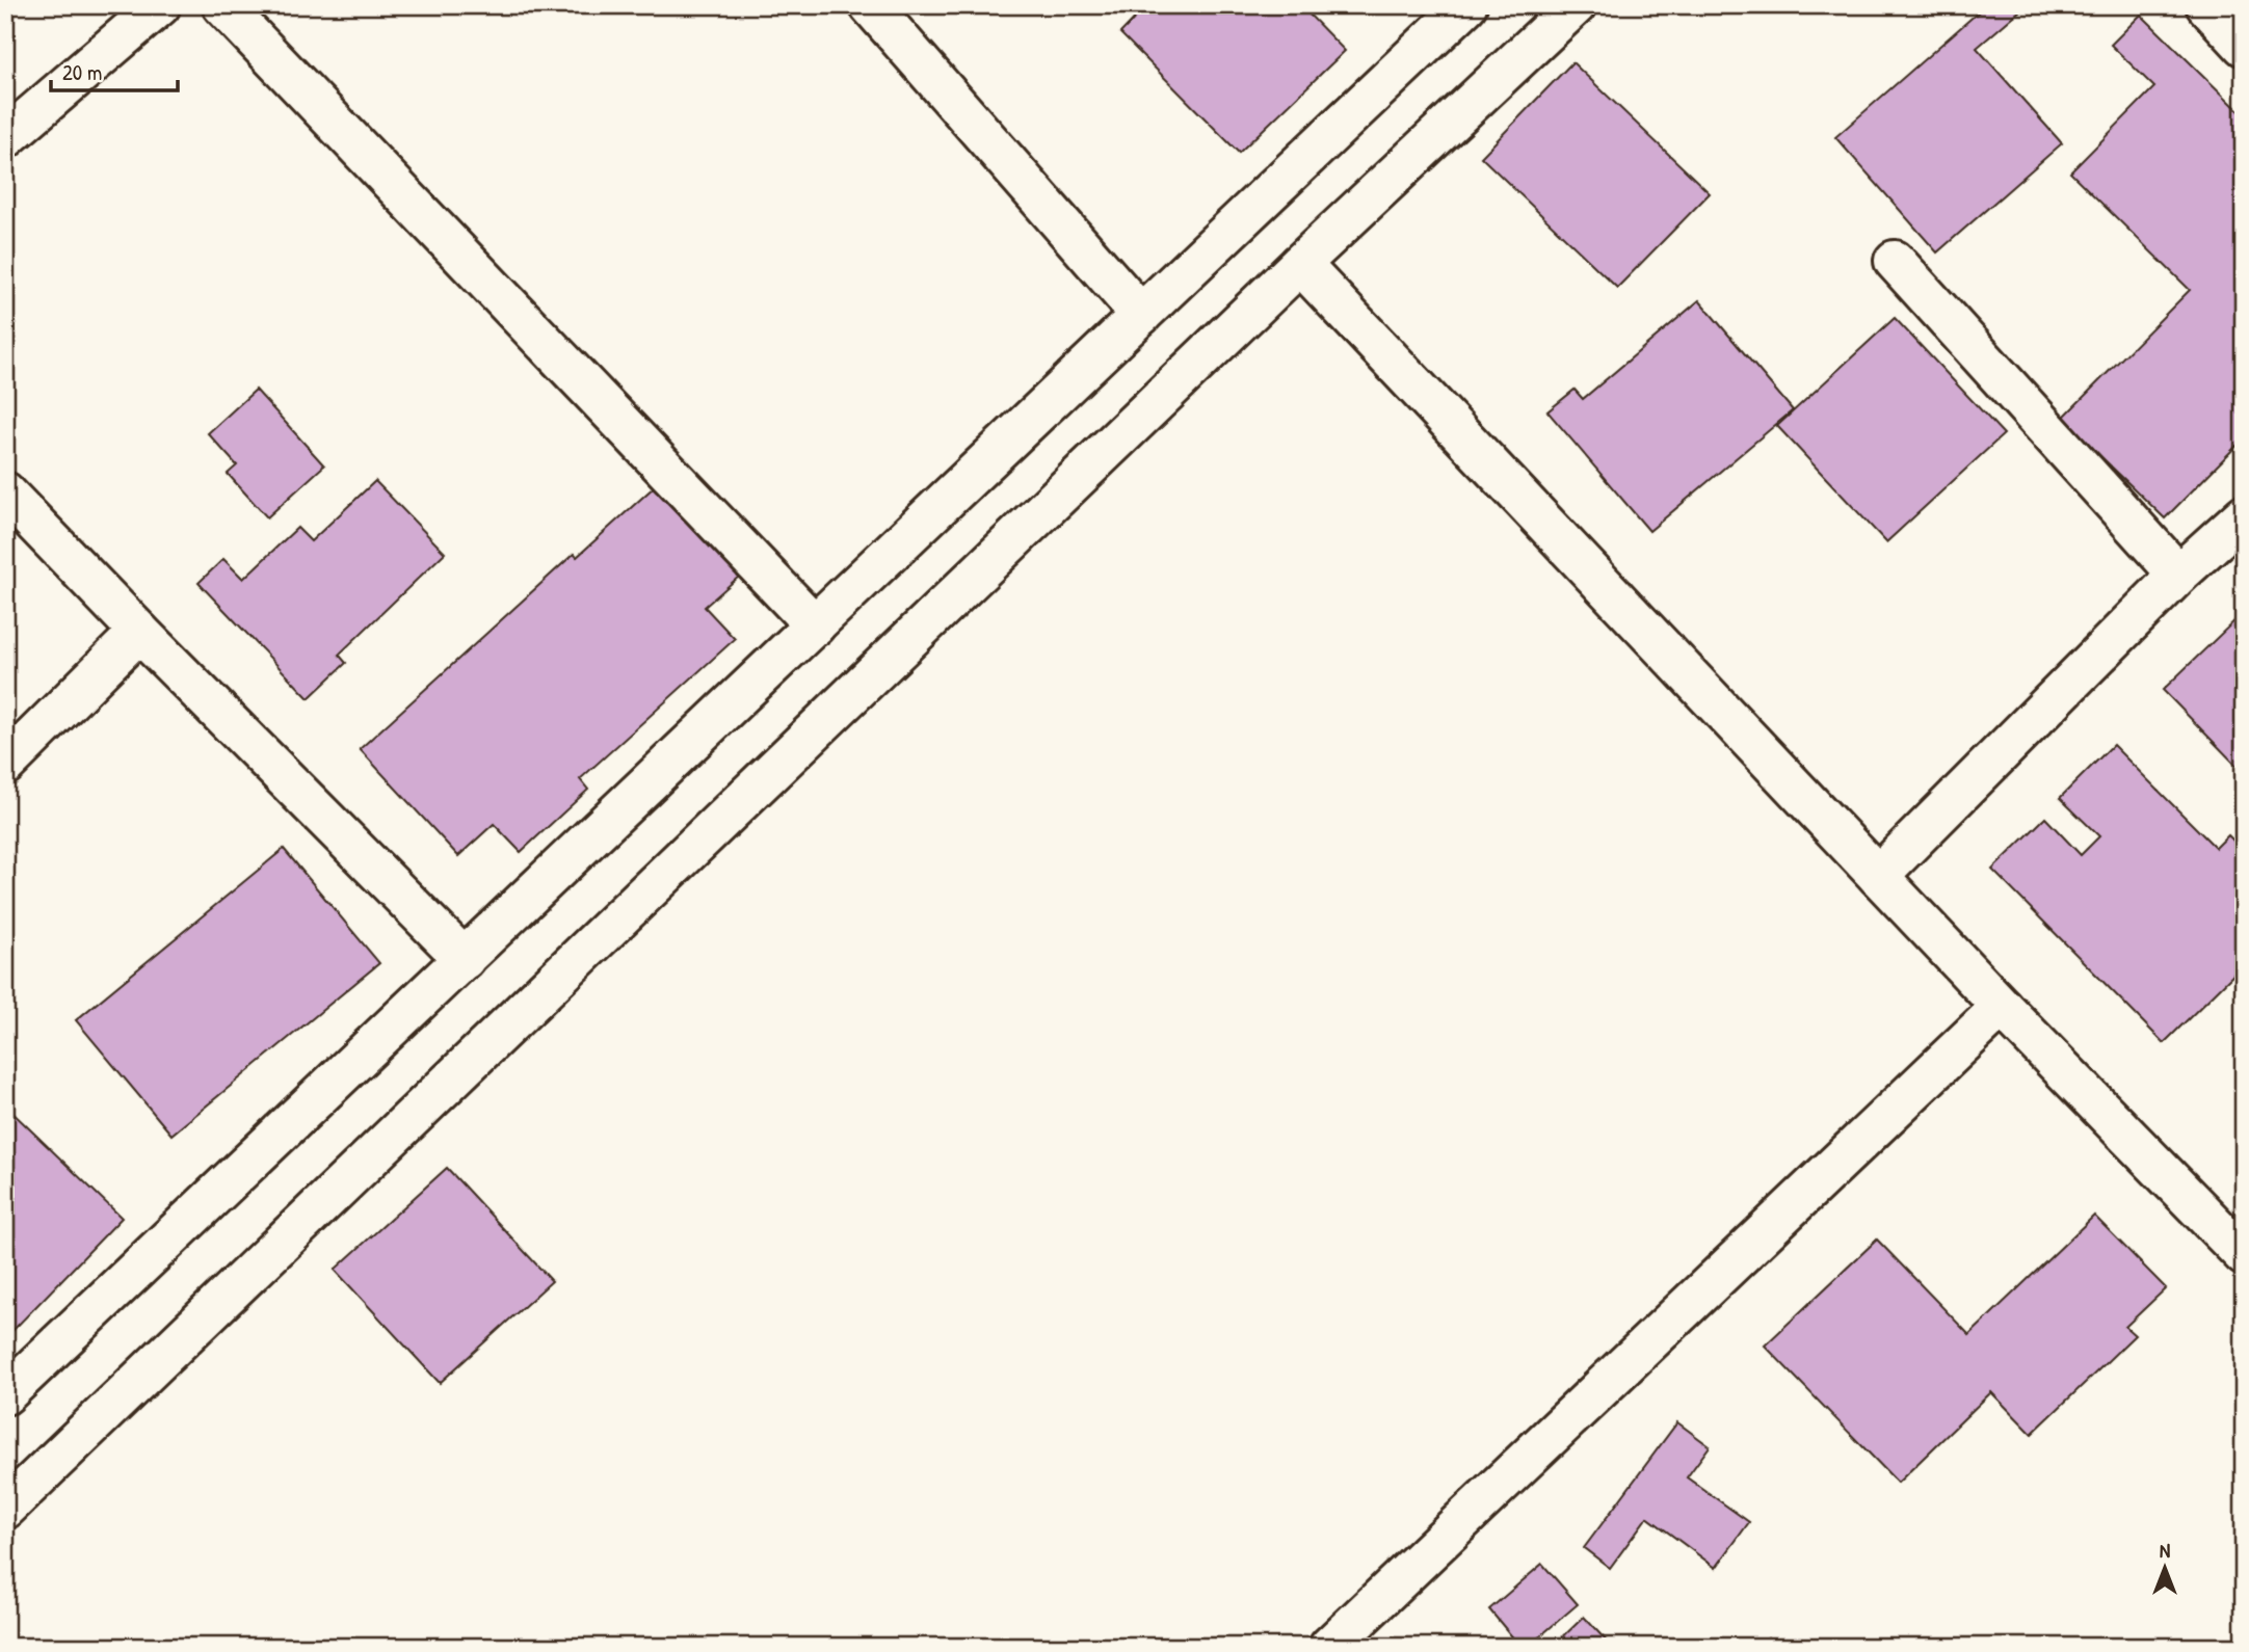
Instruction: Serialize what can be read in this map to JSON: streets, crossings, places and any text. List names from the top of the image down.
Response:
{
  "scale_bar": "20 m",
  "north": "top"
}
